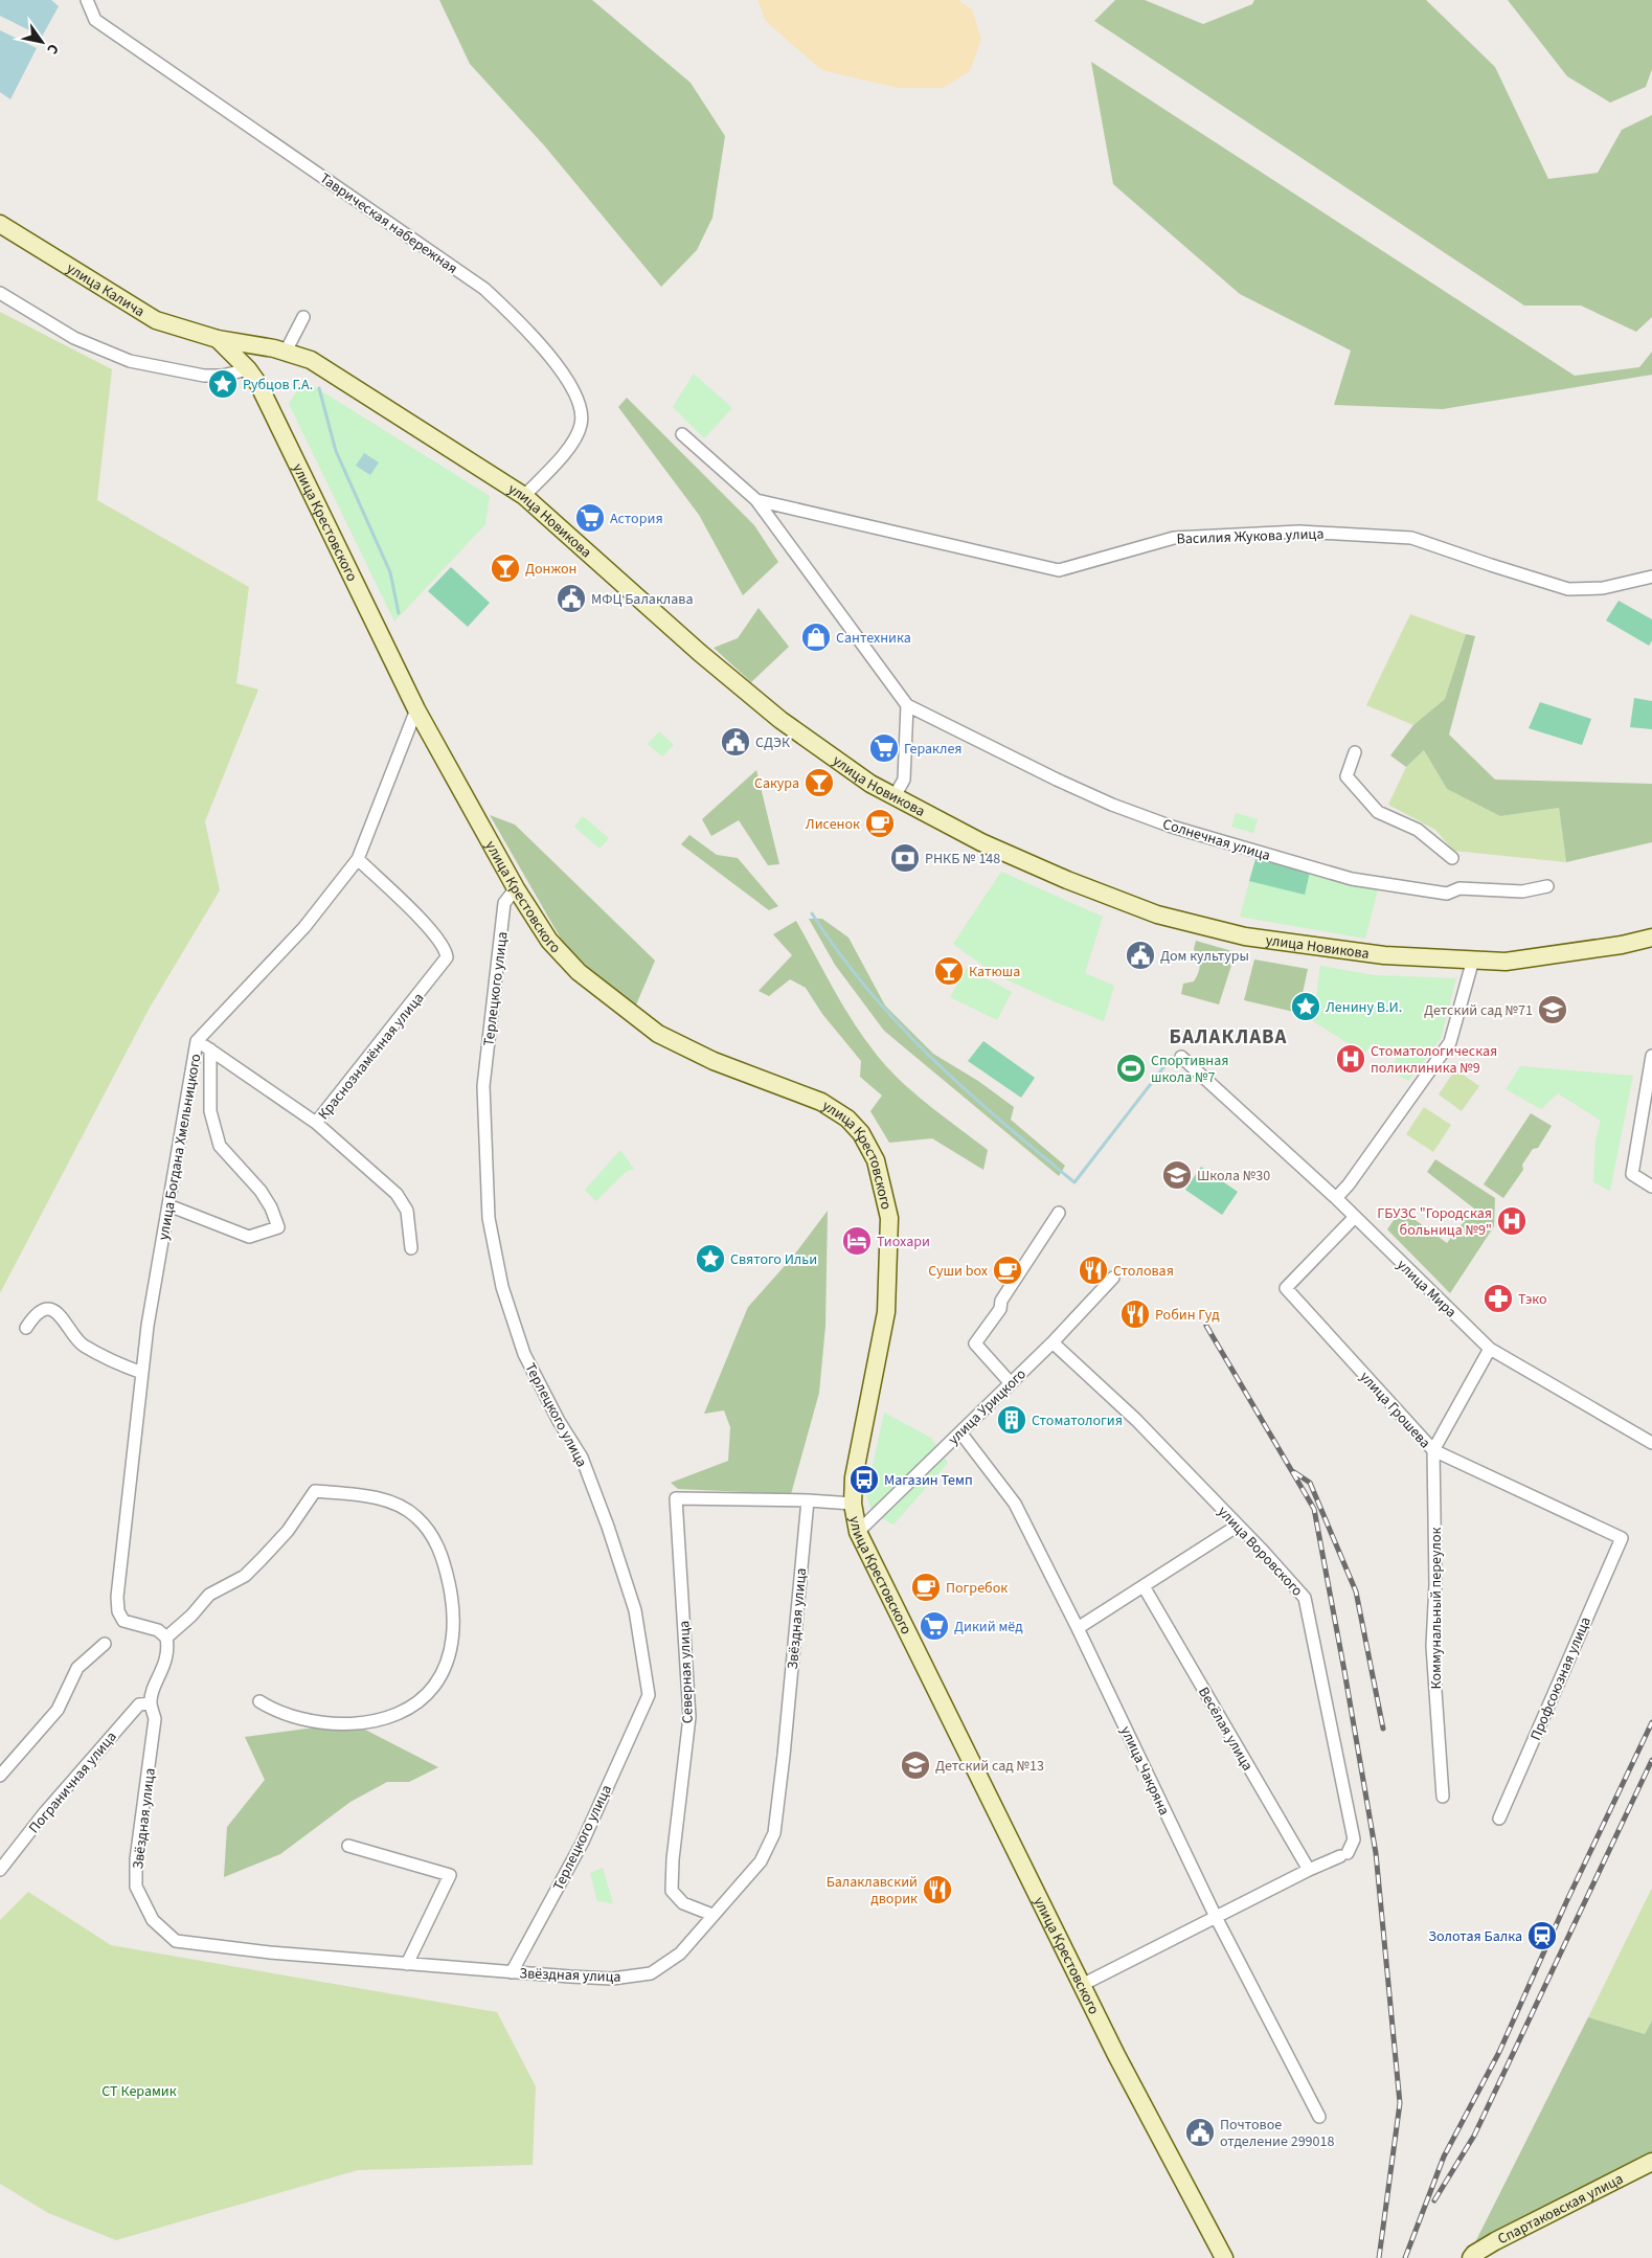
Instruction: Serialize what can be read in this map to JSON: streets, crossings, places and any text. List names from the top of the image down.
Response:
{
  "streets": {
    "main road": [
      "улица Калича",
      "улица Новикова",
      "улица Крестовского",
      "Спартаковская улица"
    ],
    "street": [
      "Таврическая набережная",
      "Василия Жукова улица",
      "Солнечная улица",
      "Терлецкого улица",
      "Краснознамённая улица",
      "улица Богдана Хмельницкого",
      "улица Мира",
      "улица Урицкого",
      "улица Грошева",
      "улица Воровского",
      "Коммунальный переулок",
      "Звёздная улица",
      "Северная улица",
      "Профсоюзная улица",
      "Весёлая улица",
      "улица Чакряна",
      "Пограничная улица"
    ]
  },
  "crossings": [
    ["Таврическая набережная", "улица Новикова"],
    ["улица Калича", "улица Новикова"],
    ["улица Калича", "улица Крестовского"],
    ["улица Новикова", "улица Крестовского"],
    ["улица Крестовского", "Терлецкого улица"],
    ["улица Крестовского", "улица Богдана Хмельницкого"],
    ["улица Крестовского", "улица Урицкого"],
    ["Терлецкого улица", "Звёздная улица"],
    ["Краснознамённая улица", "улица Богдана Хмельницкого"],
    ["улица Мира", "улица Грошева"],
    ["улица Урицкого", "улица Воровского"],
    ["улица Урицкого", "улица Чакряна"],
    ["улица Грошева", "Коммунальный переулок"],
    ["улица Грошева", "Профсоюзная улица"],
    ["улица Воровского", "Весёлая улица"],
    ["Звёздная улица", "Северная улица"],
    ["Звёздная улица", "Пограничная улица"]
  ],
  "districts": ["БАЛАКЛАВА"],
  "parks": ["СТ Керамик"],
  "places": {
    "place": ["Рубцов Г.А.", "Ленину В.И.", "Святого Ильи"],
    "supermarket": ["Астория", "Гераклея", "Дикий мёд"],
    "bar": ["Донжон", "Сакура", "Катюша"],
    "public building": [
      "МФЦ Балаклава",
      "СДЭК",
      "Дом культуры",
      "Почтовое отделение 299018"
    ],
    "shop": ["Сантехника"],
    "cafe": ["Лисенок", "Суши box", "Погребок"],
    "bank": ["РНКБ № 148"],
    "school or university": ["Детский сад №71", "Школа №30", "Детский сад №13"],
    "hospital": ["Стоматологическая поликлиника №9", "ГБУЗС \"Городская больница №9\""],
    "sports": ["Спортивная школа №7"],
    "hotel": ["Тиохари"],
    "restaurant": ["Столовая", "Робин Гуд", "Балаклавский дворик"],
    "pharmacy": ["Тэко"],
    "building": ["Стоматология"],
    "bus stop": ["Магазин Темп"],
    "station": ["Золотая Балка"]
  },
  "north": "bottom right"
}
